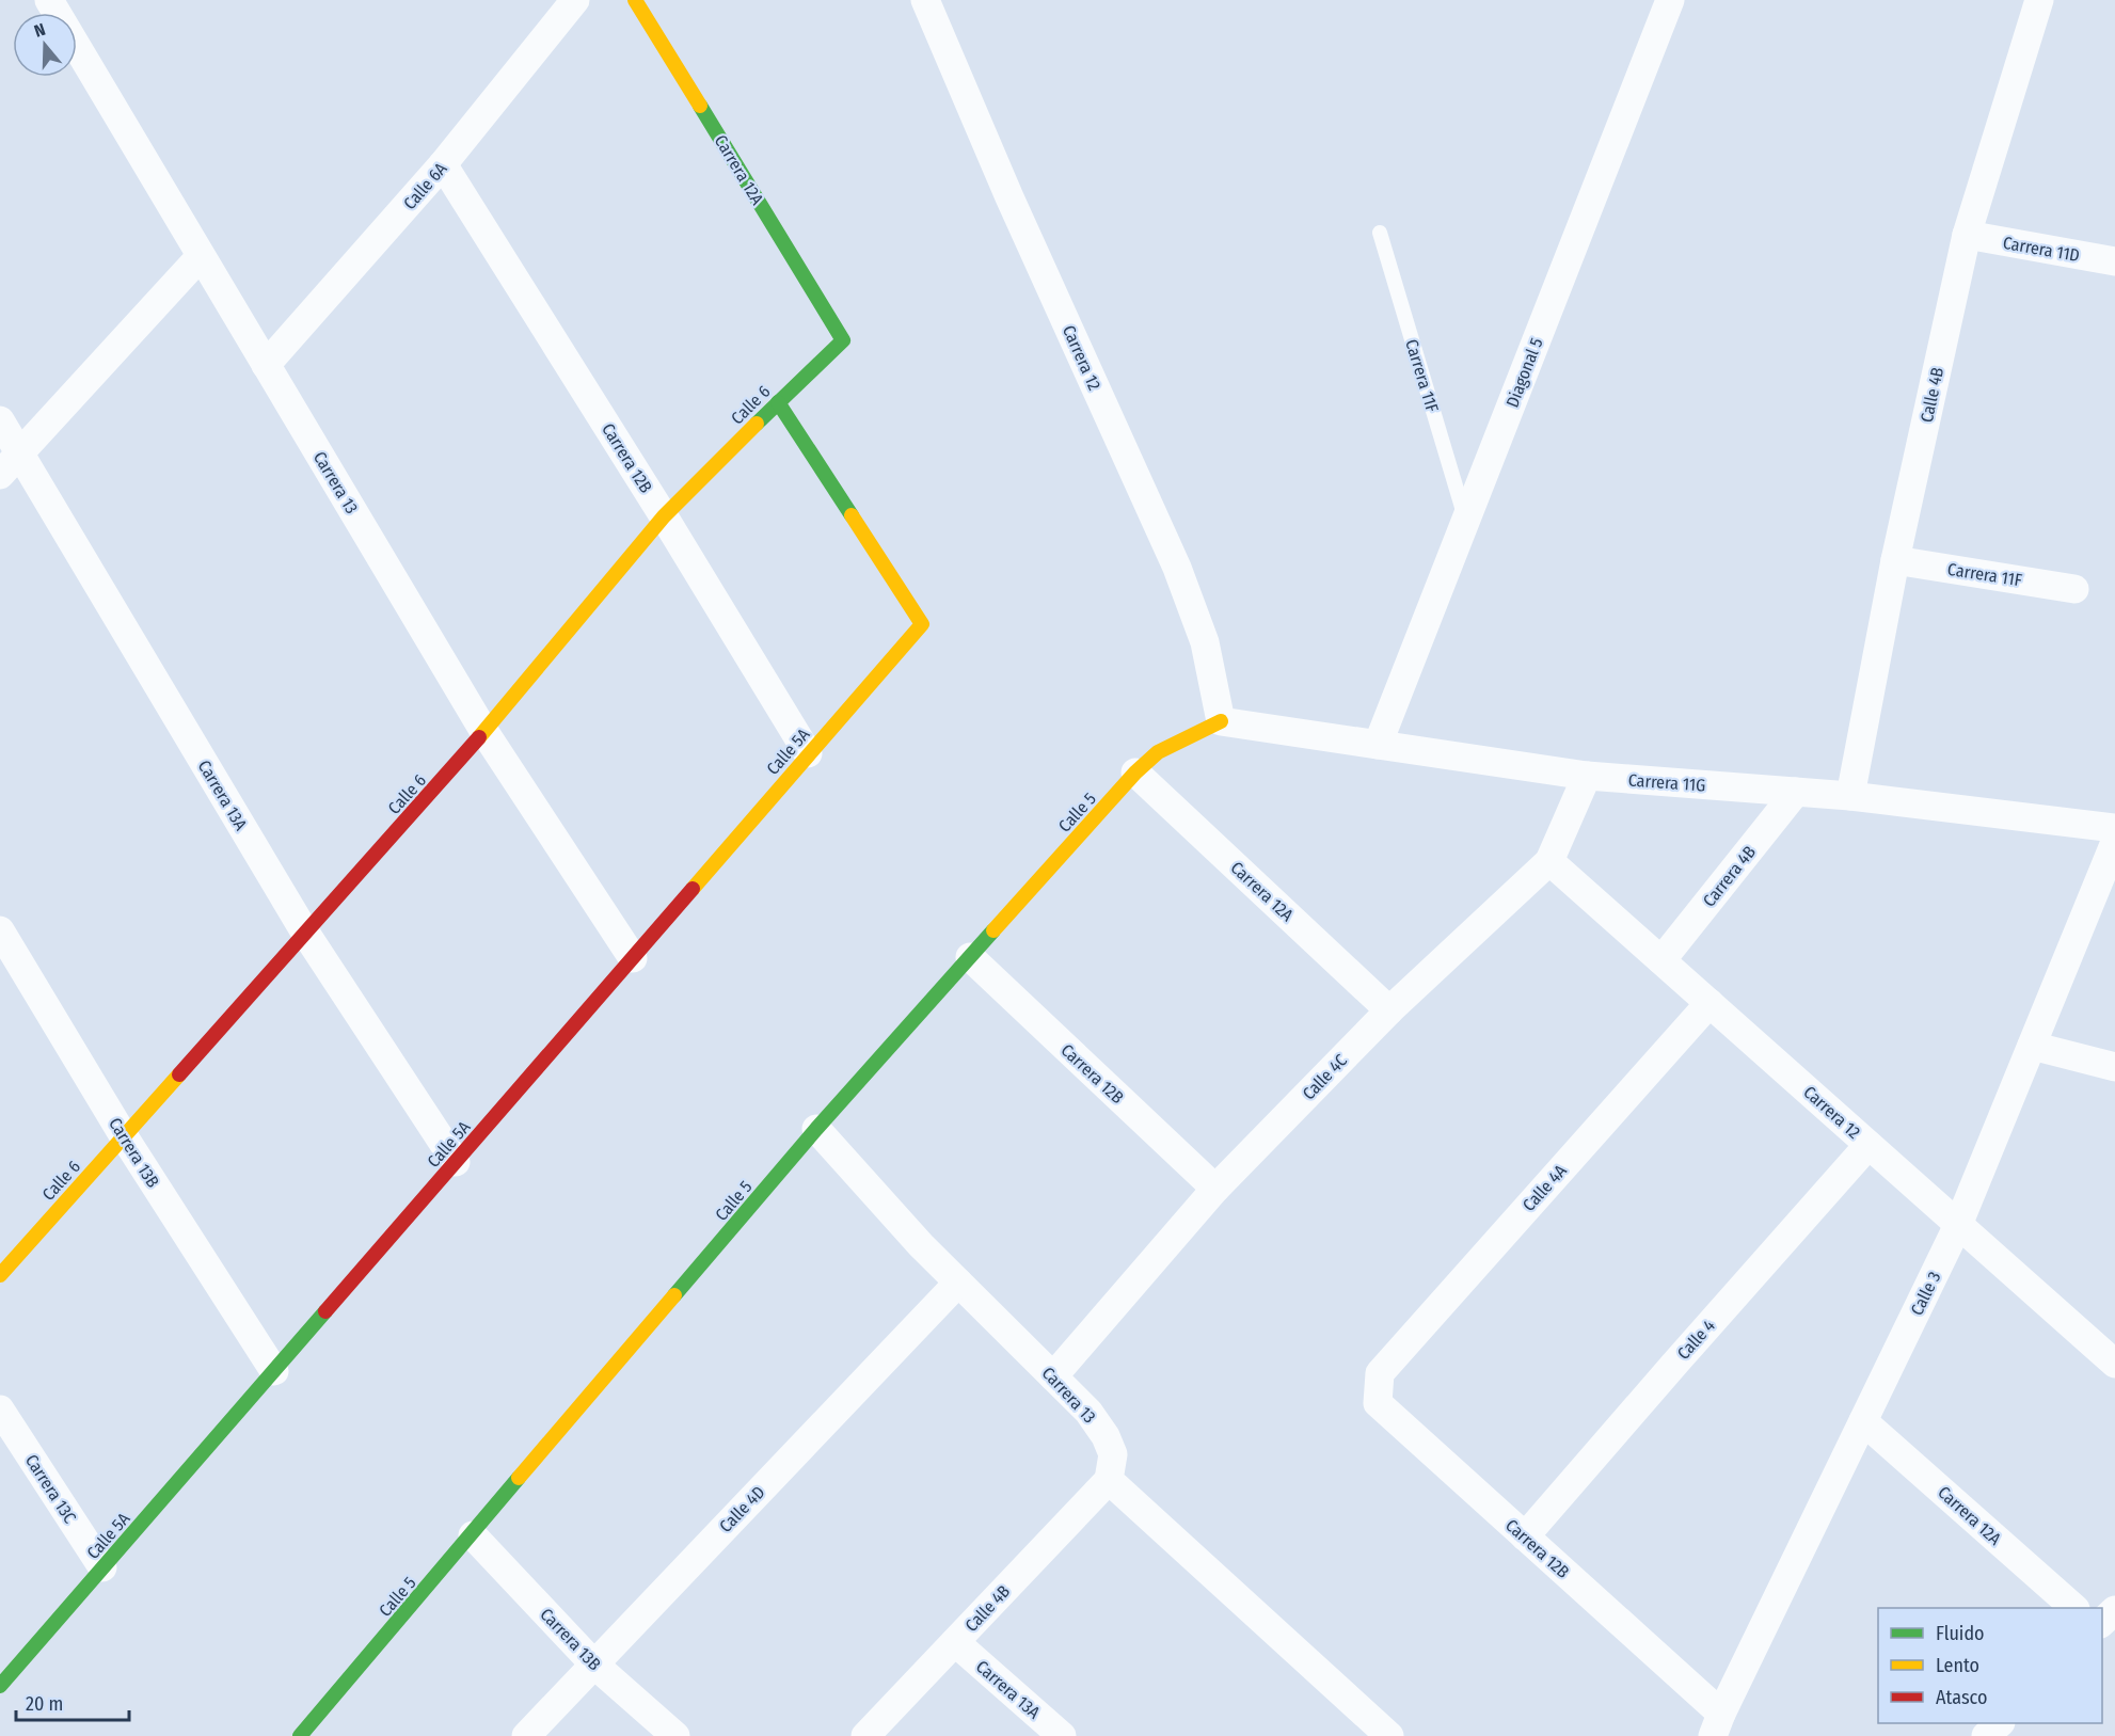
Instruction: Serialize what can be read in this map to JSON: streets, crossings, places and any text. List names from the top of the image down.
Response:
{
  "streets": {
    "street": [
      "Carrera 12A",
      "Calle 6A",
      "Carrera 11D",
      "Carrera 12",
      "Diagonal 5",
      "Carrera 11F",
      "Calle 4B",
      "Calle 6",
      "Carrera 12B",
      "Carrera 13",
      "Calle 5A",
      "Carrera 11G",
      "Carrera 13A",
      "Calle 5",
      "Carrera 4B",
      "Calle 4C",
      "Carrera 13B",
      "Calle 4A",
      "Calle 3",
      "Calle 4",
      "Carrera 13C",
      "Calle 4D"
    ]
  },
  "crossings": [
    ["Carrera 12A", "Calle 6"],
    ["Carrera 12A", "Calle 5"],
    ["Carrera 12A", "Calle 4C"],
    ["Carrera 12A", "Calle 3"],
    ["Calle 6A", "Carrera 12B"],
    ["Calle 6A", "Carrera 13"],
    ["Carrera 11D", "Calle 4B"],
    ["Carrera 12", "Carrera 11G"],
    ["Carrera 12", "Calle 5"],
    ["Carrera 12", "Carrera 4B"],
    ["Carrera 12", "Calle 4C"],
    ["Carrera 12", "Calle 4A"],
    ["Carrera 12", "Calle 3"],
    ["Carrera 12", "Calle 4"],
    ["Diagonal 5", "Carrera 11F"],
    ["Diagonal 5", "Carrera 11G"],
    ["Carrera 11F", "Calle 4B"],
    ["Calle 4B", "Carrera 13"],
    ["Calle 4B", "Carrera 11G"],
    ["Calle 4B", "Carrera 13A"],
    ["Calle 6", "Carrera 12B"],
    ["Calle 6", "Carrera 13"],
    ["Calle 6", "Calle 5A"],
    ["Calle 6", "Carrera 13A"],
    ["Calle 6", "Carrera 13B"],
    ["Carrera 12B", "Calle 5A"],
    ["Carrera 12B", "Calle 5"],
    ["Carrera 12B", "Calle 4C"],
    ["Carrera 12B", "Calle 4A"],
    ["Carrera 12B", "Calle 3"],
    ["Carrera 12B", "Calle 4"],
    ["Carrera 13", "Calle 5A"],
    ["Carrera 13", "Calle 5"],
    ["Carrera 13", "Calle 4C"],
    ["Carrera 13", "Calle 4D"],
    ["Calle 5A", "Carrera 13A"],
    ["Calle 5A", "Carrera 13B"],
    ["Calle 5A", "Carrera 13C"],
    ["Carrera 11G", "Calle 5"],
    ["Carrera 11G", "Carrera 4B"],
    ["Carrera 11G", "Calle 4C"],
    ["Calle 5", "Carrera 13B"],
    ["Carrera 13B", "Calle 4D"]
  ],
  "legend": ["Fluido", "Lento", "Atasco"],
  "scale_bar": "20 m",
  "north": "top"
}
